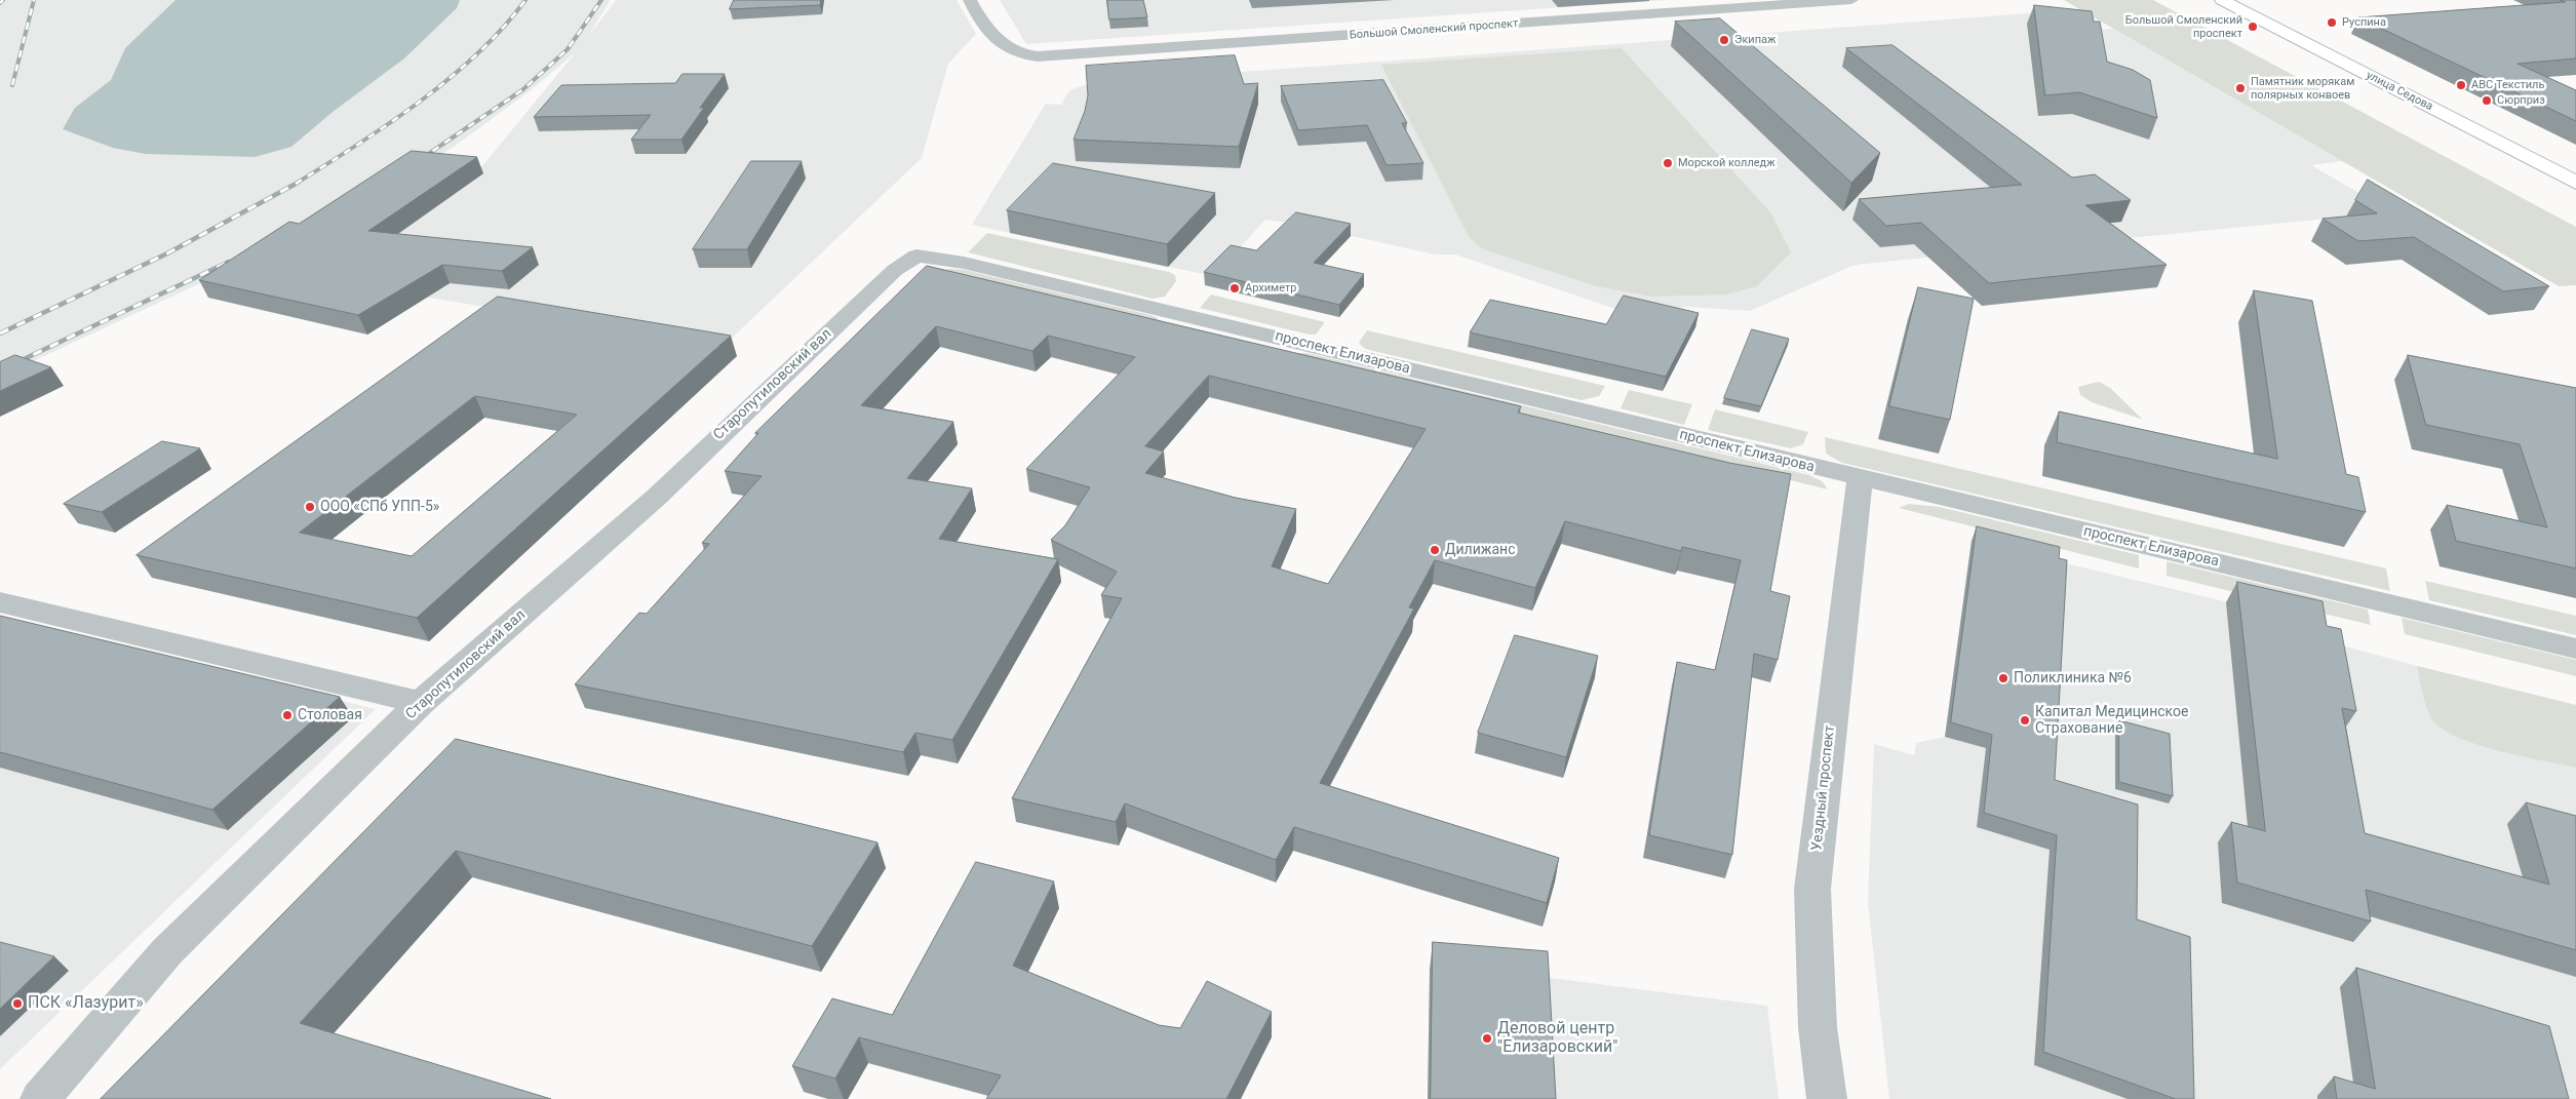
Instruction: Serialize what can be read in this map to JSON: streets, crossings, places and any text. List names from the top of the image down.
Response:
{
  "streets": {
    "main road": ["улица Седова"],
    "street": [
      "Большой Смоленский проспект",
      "проспект Елизарова",
      "Старопутиловский вал",
      "Уездный проспект"
    ]
  },
  "crossings": [
    ["проспект Елизарова", "Старопутиловский вал"],
    ["проспект Елизарова", "Уездный проспект"]
  ],
  "places": [
    "Руспина",
    "Большой Смоленский проспект",
    "Экипаж",
    "ABC Текстиль",
    "Памятник морякам полярных конвоев",
    "Сюрприз",
    "Морской колледж",
    "Архиметр",
    "ООО «СПб УПП-5»",
    "Дилижанс",
    "Поликлиника №6",
    "Столовая",
    "Капитал Медицинское Страхование",
    "ПСК «Лазурит»",
    "Деловой центр \"Елизаровский\""
  ]
}
